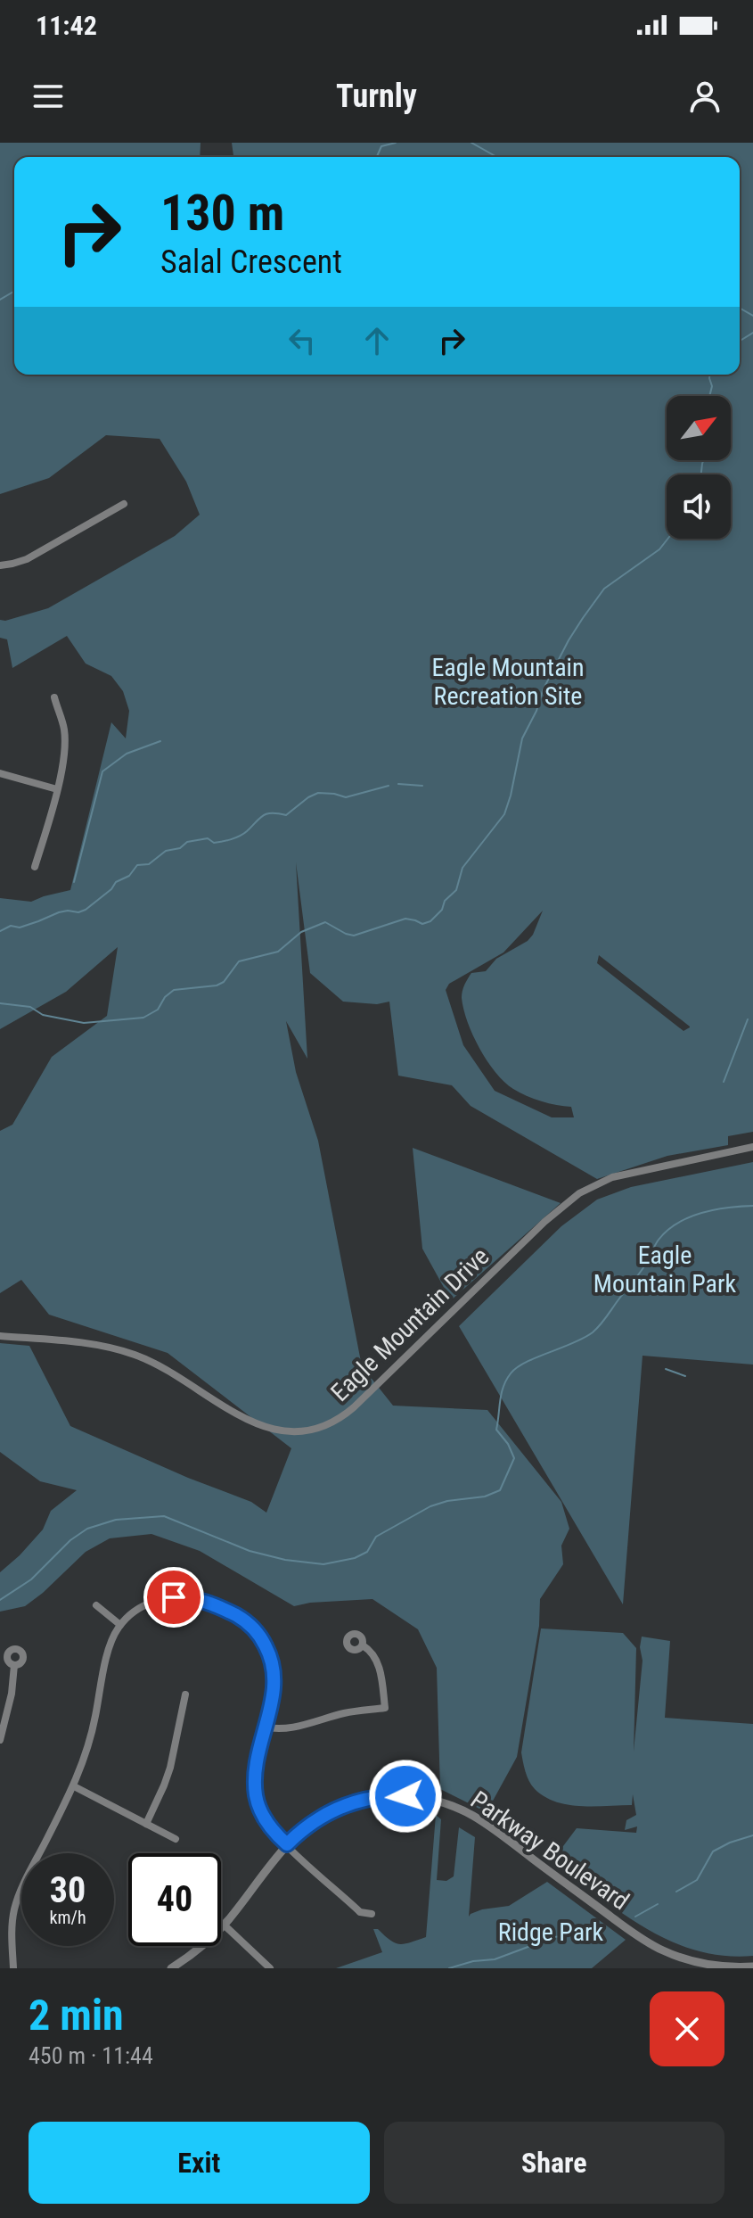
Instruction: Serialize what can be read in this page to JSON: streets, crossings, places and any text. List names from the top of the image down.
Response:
{
  "streets": {
    "street": ["Eagle Mountain Drive", "Parkway Boulevard"]
  },
  "parks": ["Eagle Mountain Recreation Site", "Eagle Mountain Park", "Ridge Park"],
  "north": "top right",
  "page": {
    "status": "11:42",
    "header": "Turnly",
    "turn": ["130 m", "Salal Crescent"],
    "speed": "30 km/h",
    "limit": "40",
    "heading": ["2 min", "450 m · 11:44"],
    "buttons": ["Exit", "Share"]
  }
}
